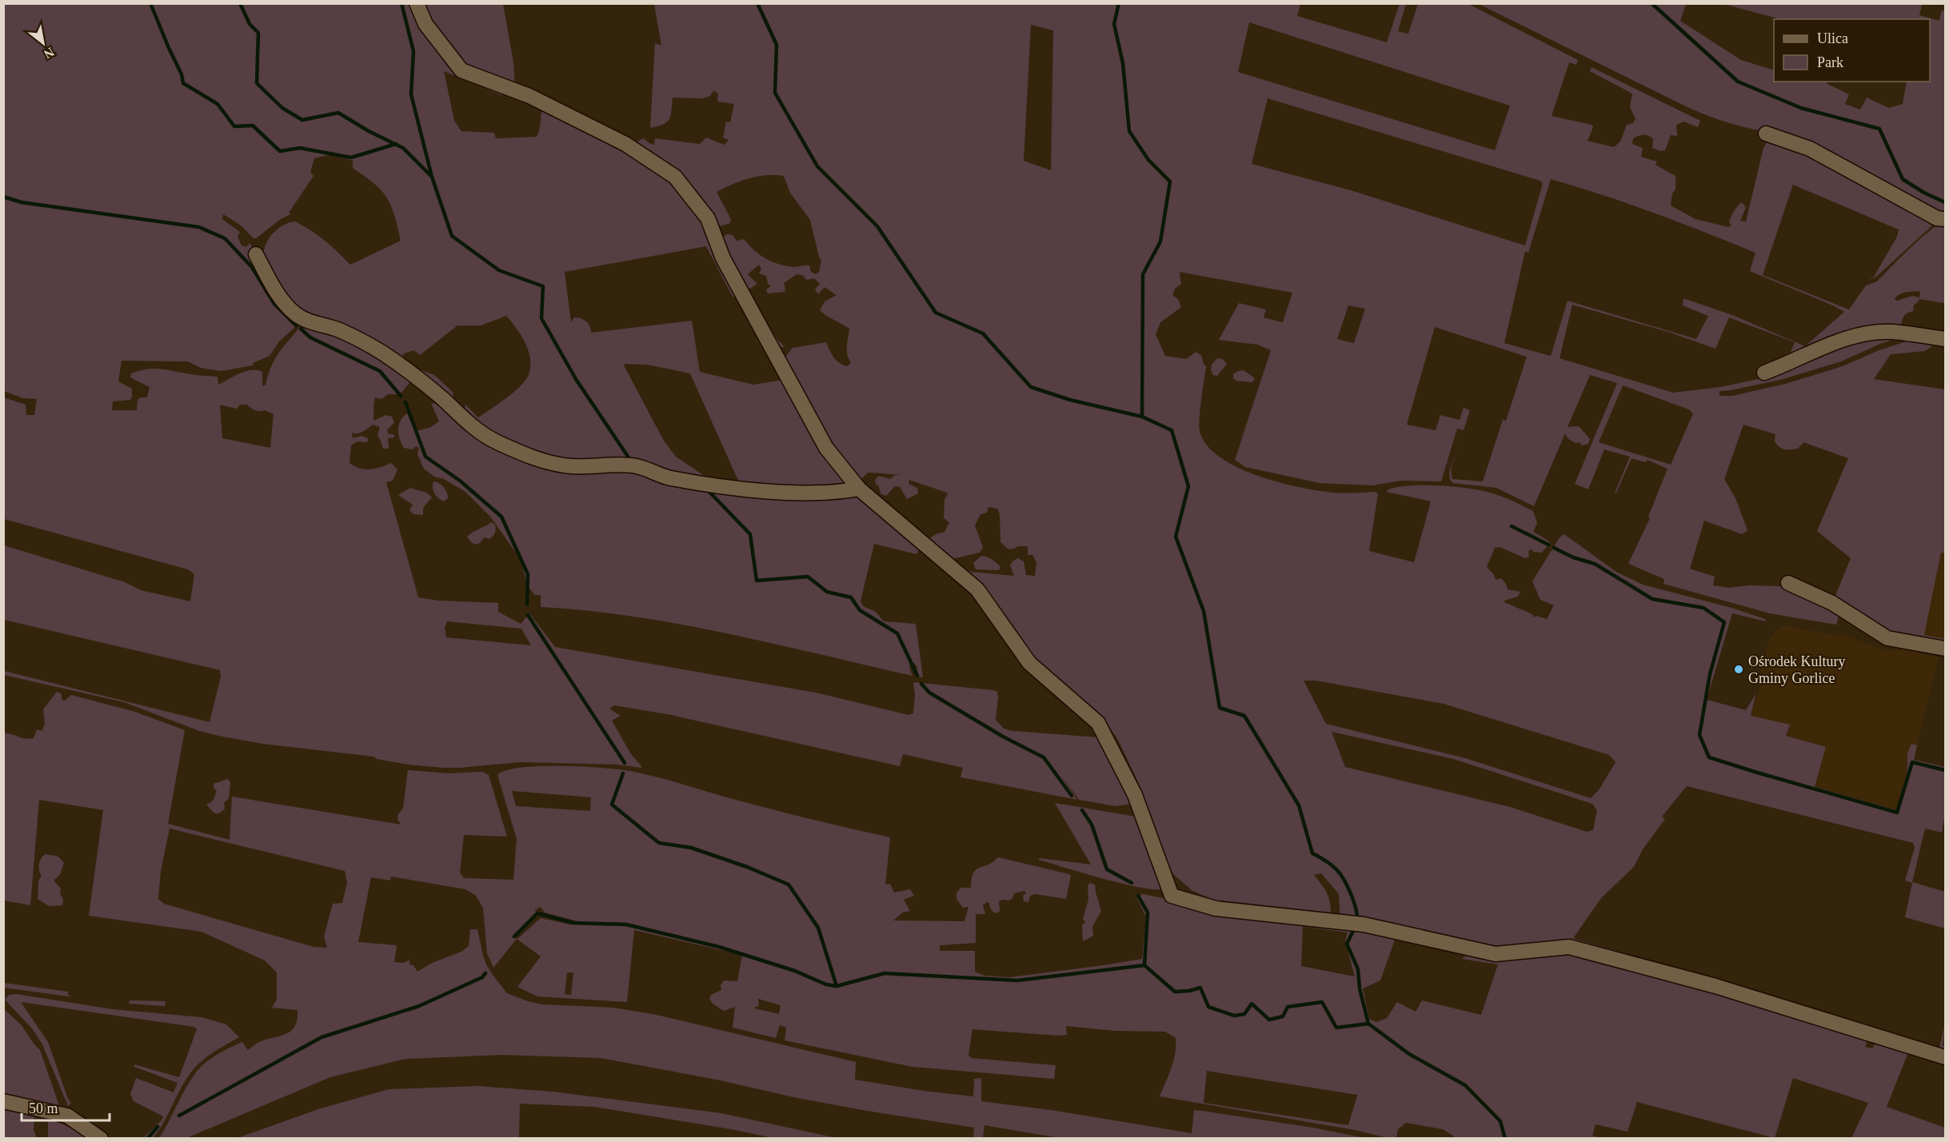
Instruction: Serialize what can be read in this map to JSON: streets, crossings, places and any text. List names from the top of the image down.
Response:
{
  "places": ["Ośrodek Kultury Gminy Gorlice"],
  "legend": ["Ulica", "Park"],
  "scale_bar": "50 m",
  "north": "bottom right"
}
